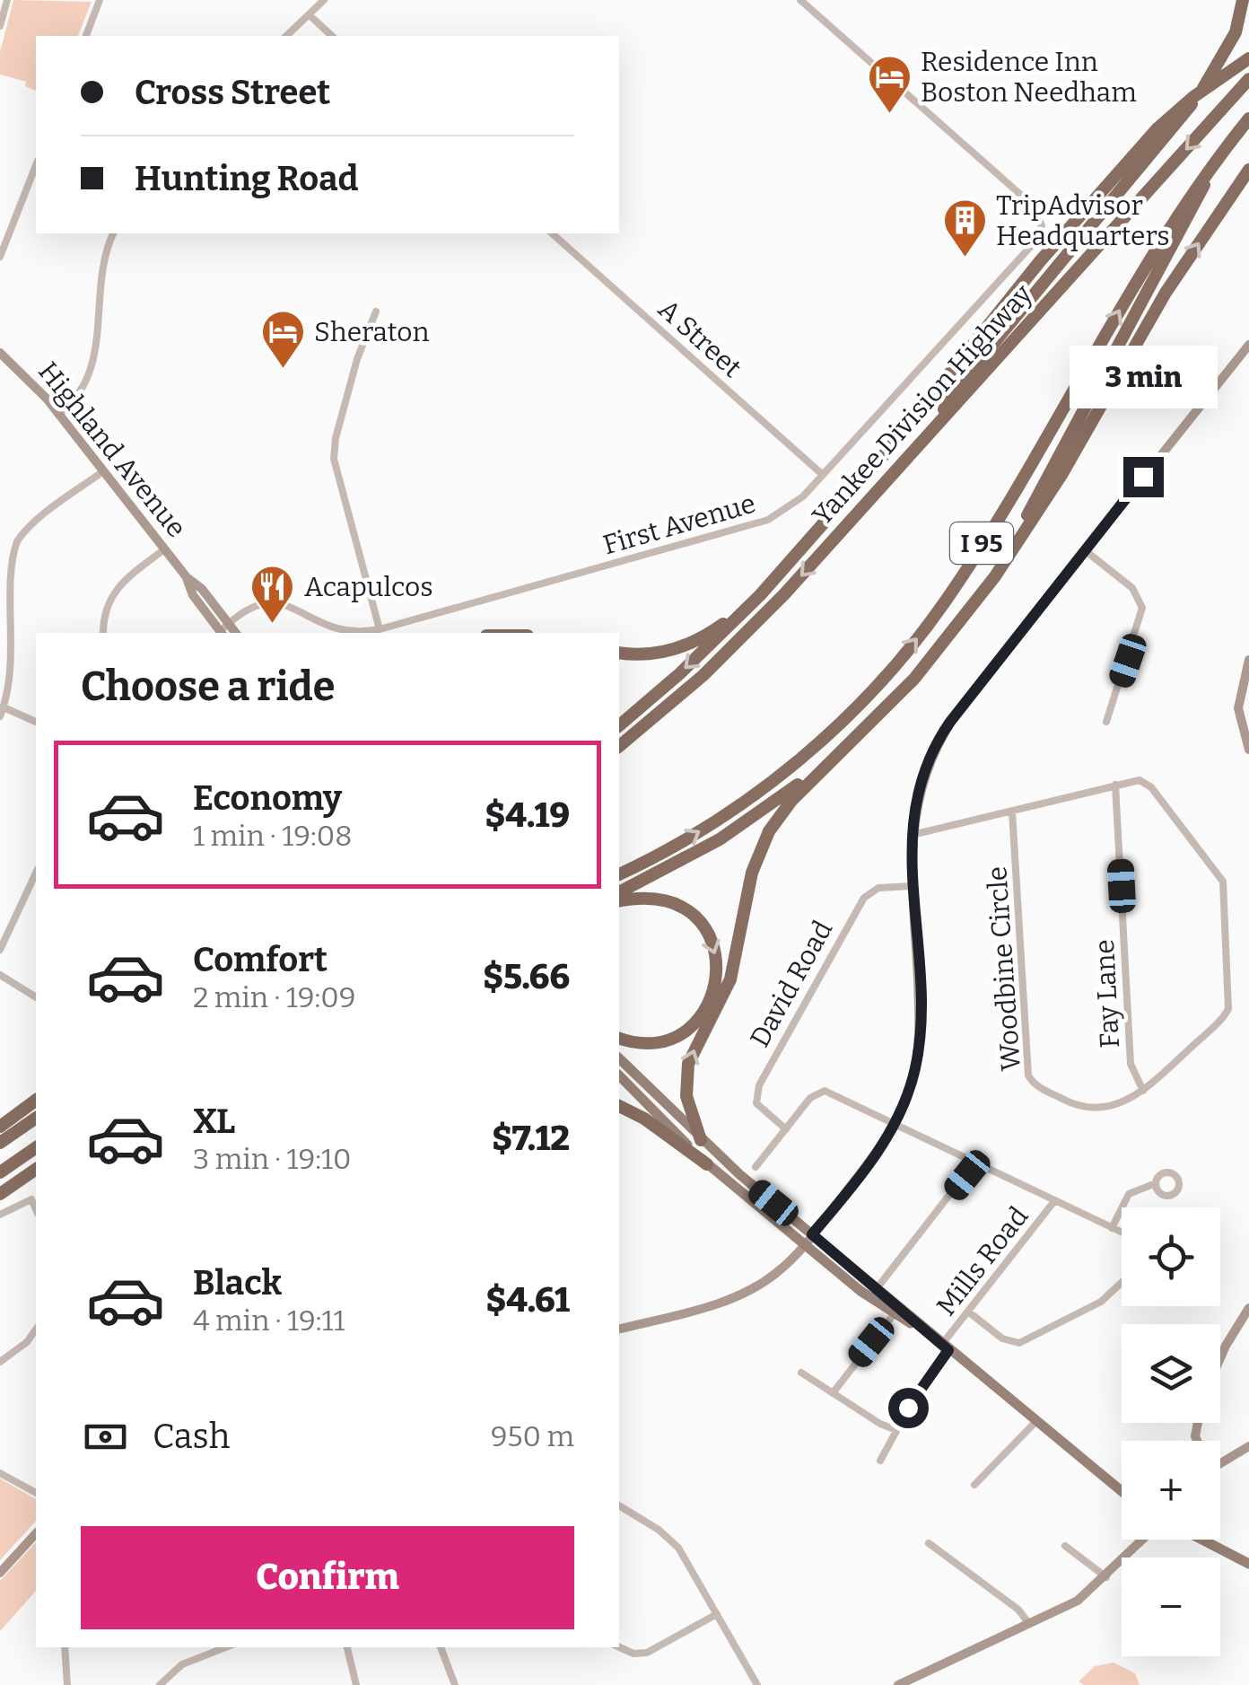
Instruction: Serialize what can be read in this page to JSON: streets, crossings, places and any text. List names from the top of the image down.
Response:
{
  "streets": {
    "highway": ["Yankee Division Highway", "I 95"],
    "main road": ["Highland Avenue"],
    "street": [
      "A Street",
      "First Avenue",
      "Woodbine Circle",
      "David Road",
      "Fay Lane",
      "Mills Road"
    ]
  },
  "crossings": [
    ["A Street", "First Avenue"],
    ["Highland Avenue", "First Avenue"],
    ["Woodbine Circle", "Fay Lane"]
  ],
  "places": {
    "hotel": ["Residence Inn Boston Needham", "Sheraton"],
    "building": ["TripAdvisor Headquarters"],
    "restaurant": ["Acapulcos"]
  },
  "page": {
    "banner": ["Cross Street", "Hunting Road"],
    "bubble": "3 min",
    "heading": "Choose a ride",
    "list": [
      {
        "name": "Economy",
        "note": "1 min · 19:08",
        "value": "$4.19"
      },
      {
        "name": "Comfort",
        "note": "2 min · 19:09",
        "value": "$5.66"
      },
      {
        "name": "XL",
        "note": "3 min · 19:10",
        "value": "$7.12"
      },
      {
        "name": "Black",
        "note": "4 min · 19:11",
        "value": "$4.61"
      }
    ],
    "map_buttons": ["+", "−"],
    "pay": ["Cash", "950 m"],
    "buttons": "Confirm"
  }
}
